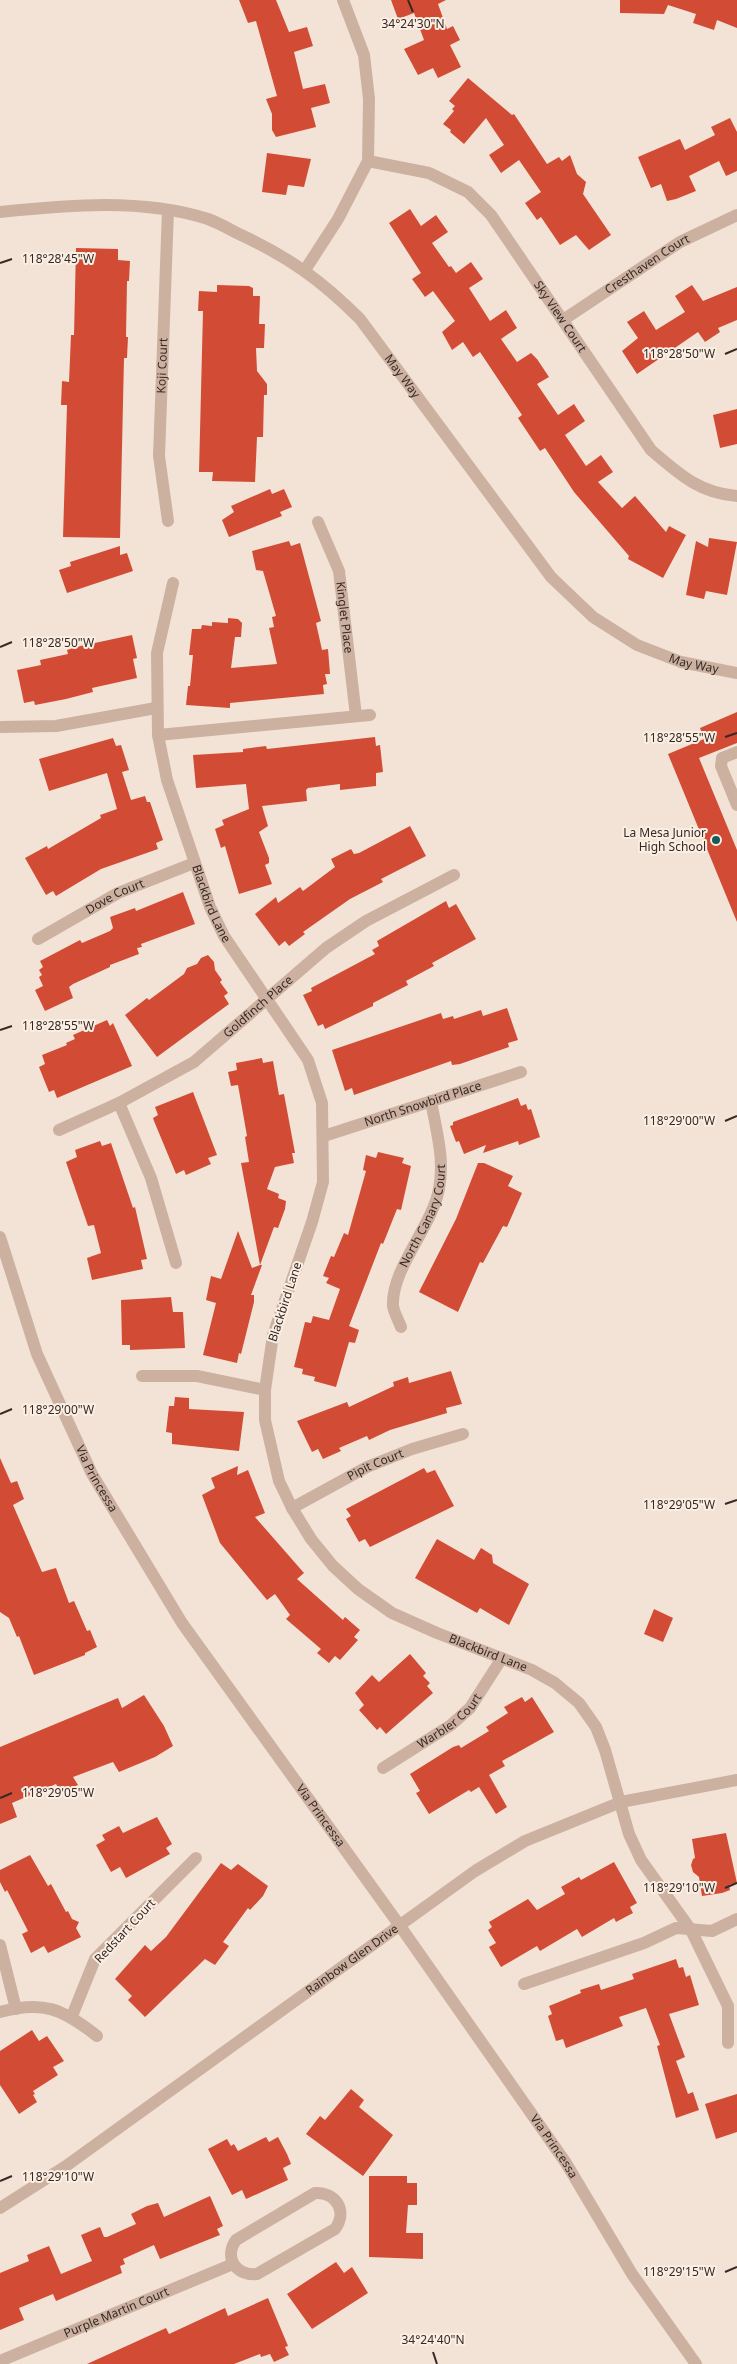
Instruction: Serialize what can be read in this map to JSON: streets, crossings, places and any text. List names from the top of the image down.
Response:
{
  "streets": {
    "street": [
      "Cresthaven Court",
      "Sky View Court",
      "Koji Court",
      "May Way",
      "Kinglet Place",
      "Dove Court",
      "Blackbird Lane",
      "Goldfinch Place",
      "North Snowbird Place",
      "North Canary Court",
      "Pipit Court",
      "Via Princessa",
      "Warbler Court",
      "Redstart Court",
      "Rainbow Glen Drive",
      "Purple Martin Court"
    ]
  },
  "crossings": [
    ["Cresthaven Court", "Sky View Court"],
    ["Koji Court", "May Way"],
    ["Dove Court", "Blackbird Lane"],
    ["Blackbird Lane", "Goldfinch Place"],
    ["Blackbird Lane", "North Snowbird Place"],
    ["Blackbird Lane", "Pipit Court"],
    ["Blackbird Lane", "Warbler Court"],
    ["Blackbird Lane", "Rainbow Glen Drive"],
    ["North Snowbird Place", "North Canary Court"],
    ["Via Princessa", "Rainbow Glen Drive"]
  ],
  "places": ["La Mesa Junior High School"],
  "coordinates": [
    "34°24'30\"N",
    "118°28'45\"W",
    "118°28'50\"W",
    "118°28'55\"W",
    "118°29'00\"W",
    "118°29'05\"W",
    "118°29'10\"W",
    "118°29'15\"W",
    "34°24'40\"N"
  ]
}
